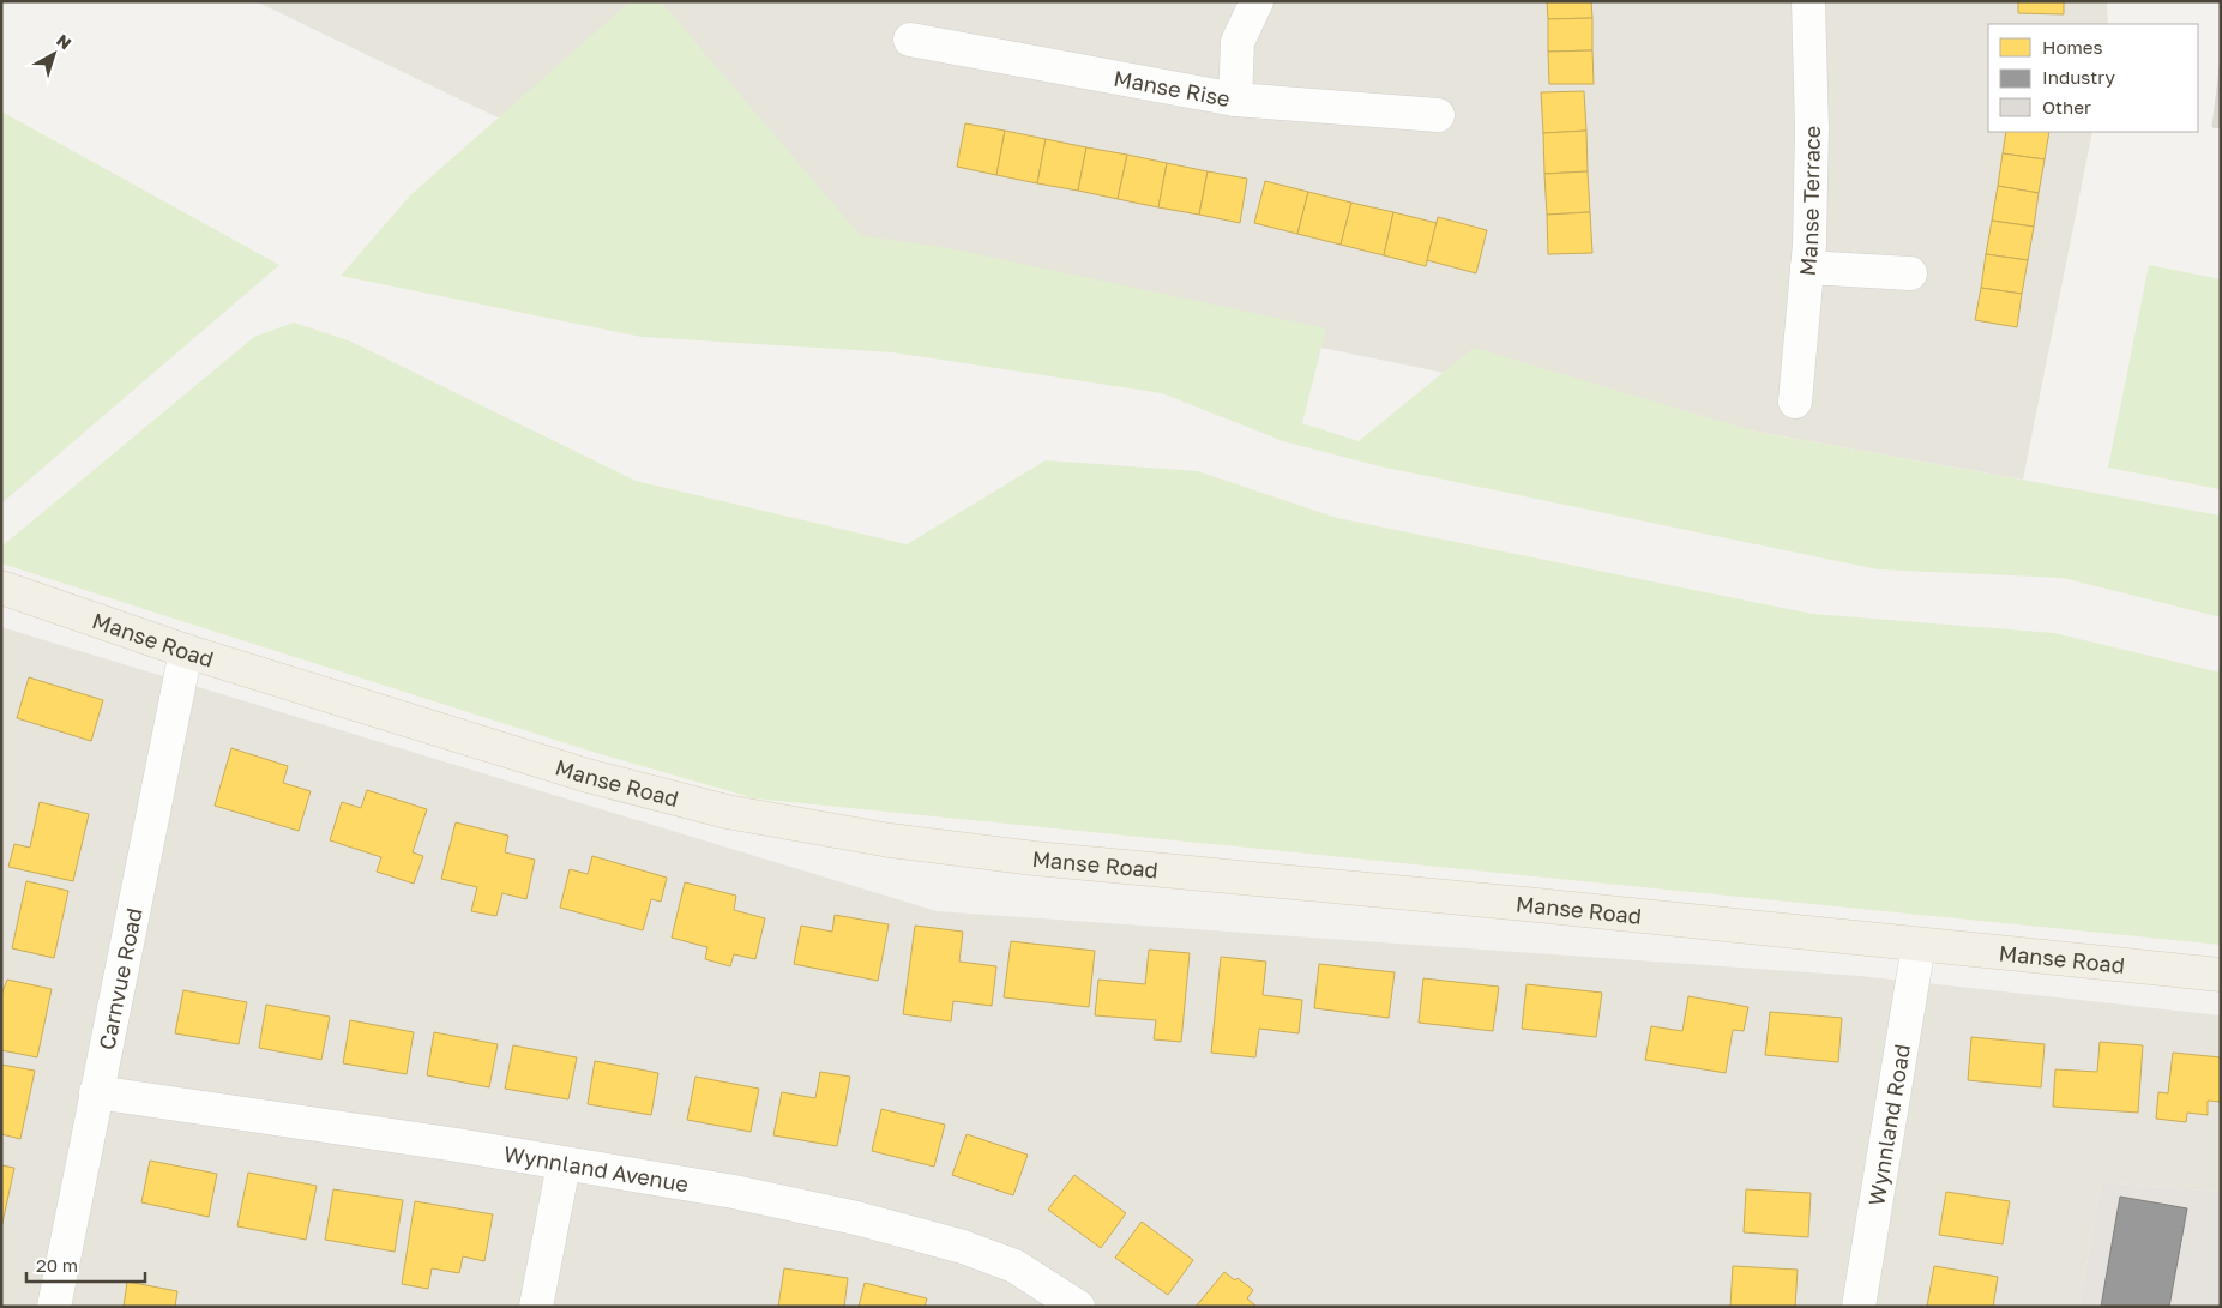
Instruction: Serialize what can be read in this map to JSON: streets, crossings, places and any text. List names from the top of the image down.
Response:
{
  "streets": {
    "main road": ["Manse Road"],
    "street": [
      "Manse Rise",
      "Manse Terrace",
      "Carnvue Road",
      "Wynnland Road",
      "Wynnland Avenue"
    ]
  },
  "crossings": [
    ["Manse Road", "Carnvue Road"],
    ["Manse Road", "Wynnland Road"],
    ["Carnvue Road", "Wynnland Avenue"]
  ],
  "legend": ["Homes", "Industry", "Other"],
  "scale_bar": "20 m",
  "north": "top right"
}
